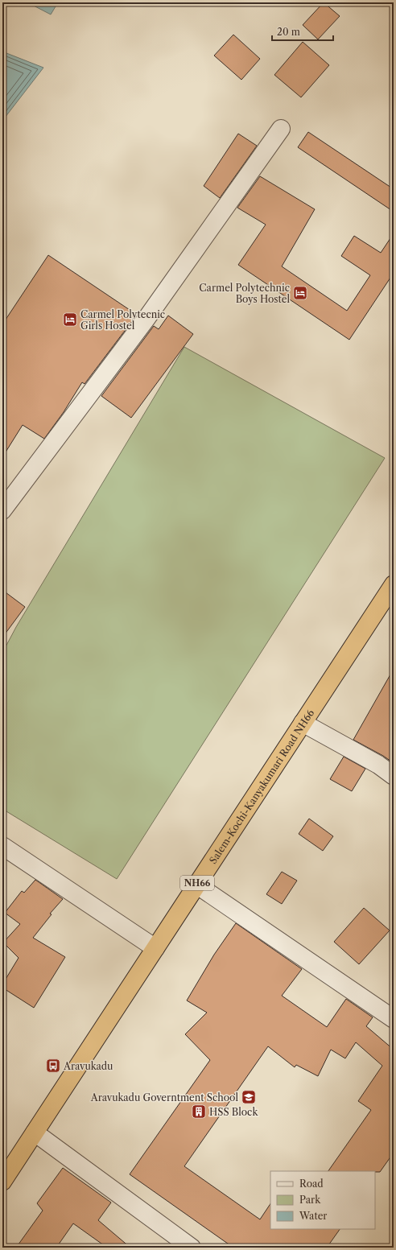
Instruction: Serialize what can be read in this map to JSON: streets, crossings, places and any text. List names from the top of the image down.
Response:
{
  "streets": {
    "highway": ["Salem-Kochi-Kanyakumari Road NH66", "NH66"]
  },
  "places": {
    "hotel": ["Carmel Polytechnic Boys Hostel", "Carmel Polytecnic Girls Hostel"],
    "bus stop": ["Aravukadu"],
    "school or university": ["Aravukadu Governtment School"],
    "building": ["HSS Block"]
  },
  "legend": ["Road", "Park", "Water"],
  "scale_bar": "20 m"
}
